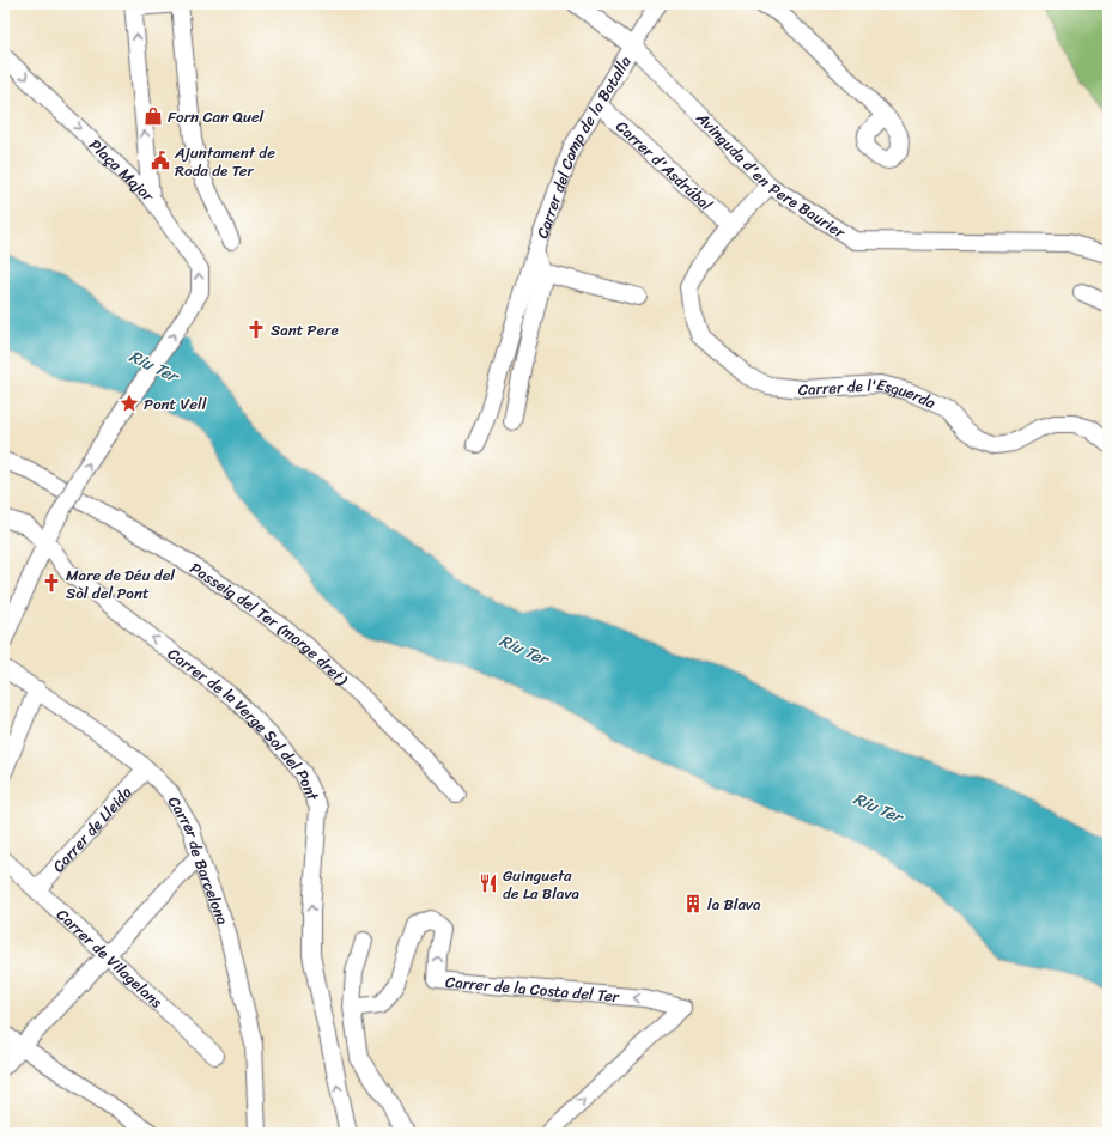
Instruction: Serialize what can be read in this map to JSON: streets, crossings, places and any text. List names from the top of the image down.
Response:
{
  "streets": {
    "street": [
      "Carrer del Camp de la Batalla",
      "Plaça Major",
      "Carrer d'Asdrúbal",
      "Avinguda d'en Pere Baurier",
      "Carrer de l'Esquerda",
      "Passeig del Ter (marge dret)",
      "Carrer de la Verge Sol del Pont",
      "Carrer de Lleida",
      "Carrer de Barcelona",
      "Carrer de Vilagelans",
      "Carrer de la Costa del Ter"
    ]
  },
  "crossings": [
    ["Carrer del Camp de la Batalla", "Carrer d'Asdrúbal"],
    ["Carrer del Camp de la Batalla", "Avinguda d'en Pere Baurier"],
    ["Carrer d'Asdrúbal", "Carrer de l'Esquerda"],
    ["Avinguda d'en Pere Baurier", "Carrer de l'Esquerda"],
    ["Carrer de Lleida", "Carrer de Barcelona"],
    ["Carrer de Lleida", "Carrer de Vilagelans"]
  ],
  "one_way": ["Carrer de la Verge Sol del Pont"],
  "water": ["Riu Ter"],
  "places": {
    "shop": ["Forn Can Quel"],
    "public building": ["Ajuntament de Roda de Ter"],
    "church": ["Sant Pere", "Mare de Déu del Sòl del Pont"],
    "place": ["Pont Vell"],
    "restaurant": ["Guingueta de La Blava"],
    "building": ["la Blava"]
  }
}
